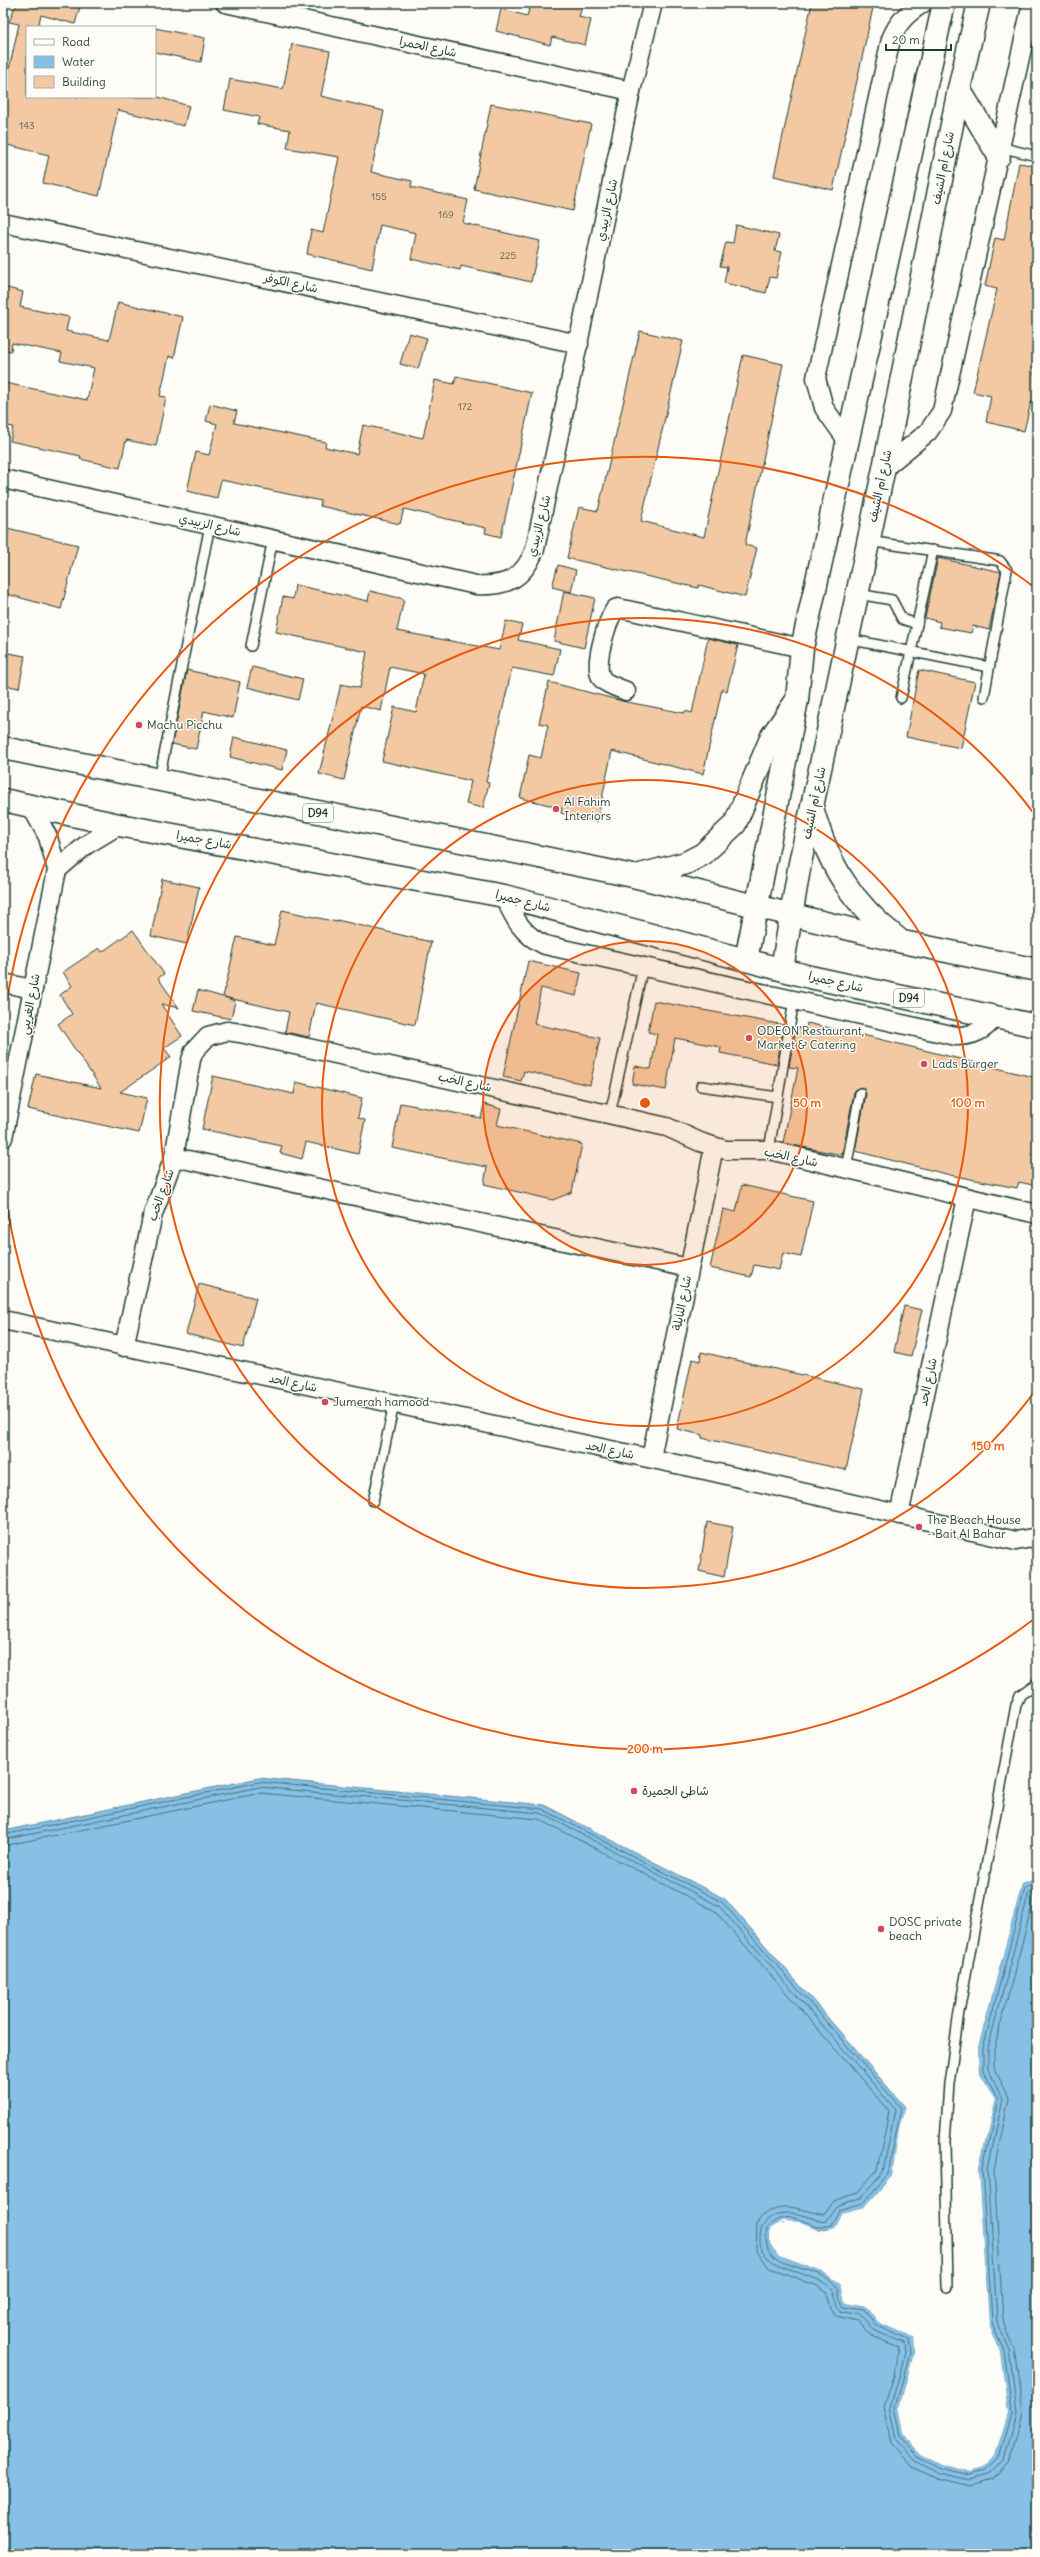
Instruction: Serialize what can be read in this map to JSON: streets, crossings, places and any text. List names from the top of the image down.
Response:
{
  "streets": {
    "main road": ["شارع أم الشيف", "D94", "شارع جميرا"],
    "street": [
      "شارع الحمرا",
      "شارع الزبيدي",
      "شارع الكوفر",
      "شارع الغريبي",
      "شارع الخب",
      "شارع النايلة",
      "شارع الحد"
    ]
  },
  "crossings": [
    ["شارع الحمرا", "شارع الزبيدي"],
    ["شارع أم الشيف", "D94"],
    ["شارع أم الشيف", "شارع جميرا"],
    ["شارع الزبيدي", "شارع الكوفر"],
    ["شارع جميرا", "شارع الغريبي"],
    ["شارع الخب", "شارع النايلة"],
    ["شارع الخب", "شارع الحد"],
    ["شارع النايلة", "شارع الحد"]
  ],
  "places": [
    "Machu Picchu",
    "Al Fahim Interiors",
    "ODEON Restaurant, Market & Catering",
    "Lads Burger",
    "Jumerah hamood",
    "The Beach House - Bait Al Bahar",
    "شاطئ الجميرة",
    "DOSC private beach"
  ],
  "house_numbers": [
    "143",
    "155",
    "169",
    "225",
    "172"
  ],
  "legend": ["Road", "Water", "Building"],
  "scale_bar": "20 m",
  "rings": [
    "50 m",
    "100 m",
    "150 m",
    "200 m"
  ]
}
